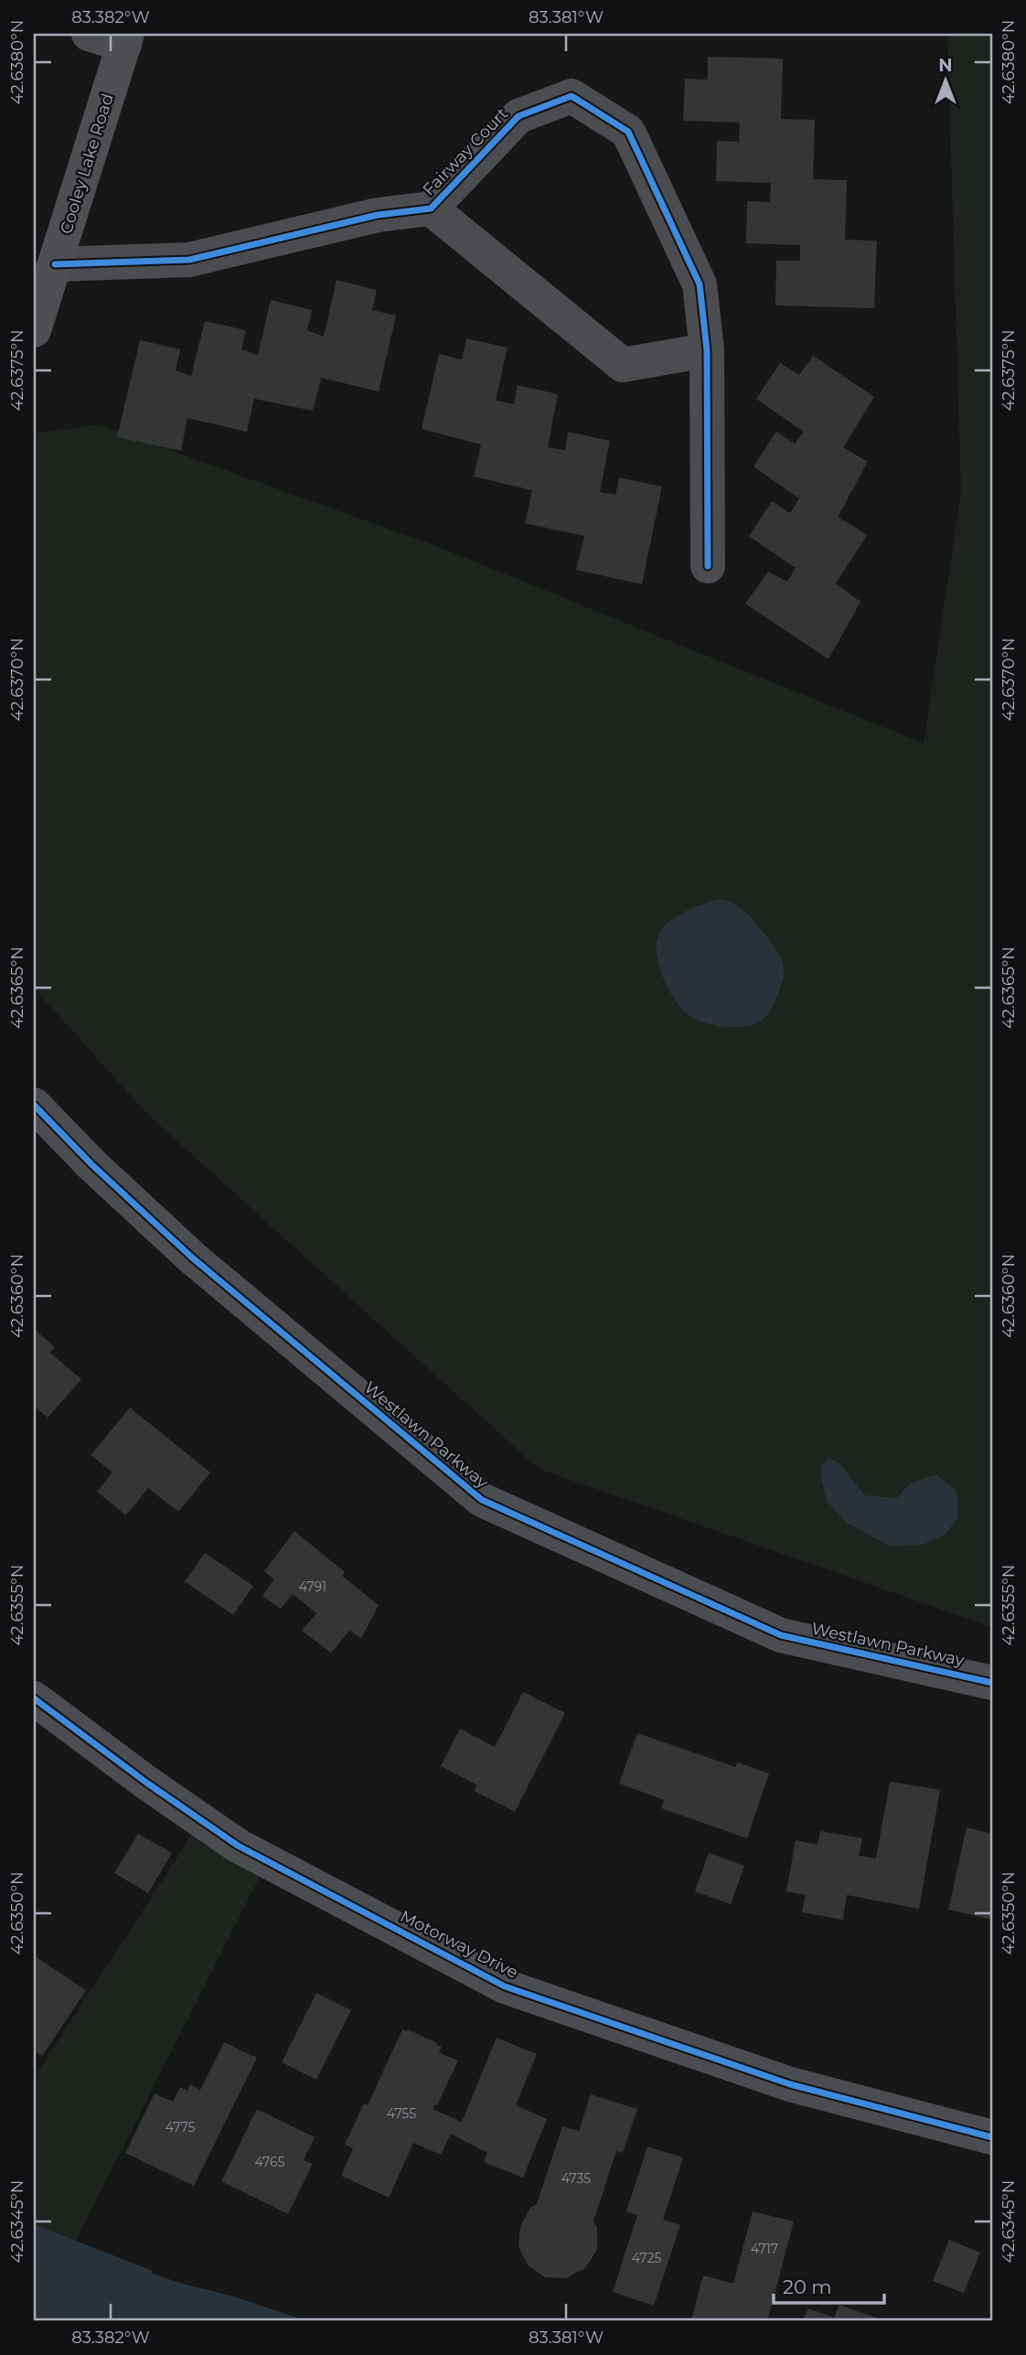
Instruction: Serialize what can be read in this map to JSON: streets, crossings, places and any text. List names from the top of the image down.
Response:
{
  "streets": {
    "main road": ["Cooley Lake Road"],
    "street": ["Fairway Court", "Westlawn Parkway", "Motorway Drive"]
  },
  "crossings": [
    ["Fairway Court", "Cooley Lake Road"]
  ],
  "house_numbers": [
    "4791",
    "4755",
    "4775",
    "4765",
    "4735",
    "4717",
    "4725"
  ],
  "scale_bar": "20 m",
  "north": "top",
  "coordinates": [
    "83.382°W",
    "83.381°W",
    "42.6380°N",
    "42.6375°N",
    "42.6370°N",
    "42.6365°N",
    "42.6360°N",
    "42.6355°N",
    "42.6350°N",
    "42.6345°N"
  ]
}
